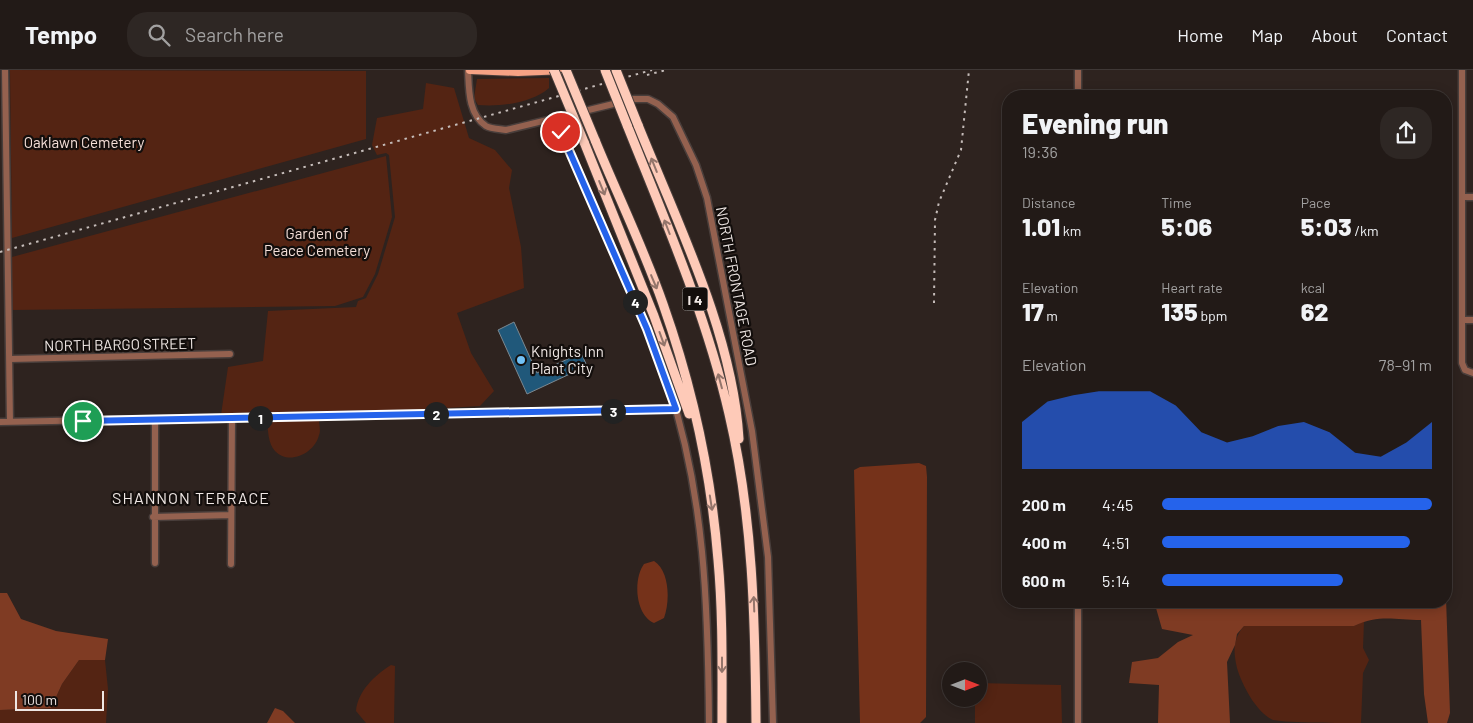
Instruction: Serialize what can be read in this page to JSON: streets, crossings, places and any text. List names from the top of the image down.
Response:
{
  "streets": {
    "highway": ["I 4"],
    "street": ["NORTH FRONTAGE ROAD", "NORTH BARGO STREET"]
  },
  "districts": ["SHANNON TERRACE"],
  "parks": ["Oaklawn Cemetery", "Garden of Peace Cemetery"],
  "places": ["Knights Inn Plant City"],
  "scale_bar": "100 m",
  "north": "right",
  "page": {
    "header": "Tempo",
    "search": "Search here",
    "nav": [
      "Home",
      "Map",
      "About",
      "Contact"
    ],
    "heading": ["Evening run", "19:36"],
    "stats": [
      ["Distance", "1.01 km"],
      ["Time", "5:06"],
      ["Pace", "5:03 /km"],
      ["Elevation", "17 m"],
      ["Heart rate", "135 bpm"],
      ["kcal", "62"]
    ],
    "pins": [
      "4",
      "3",
      "2",
      "1"
    ],
    "chart": ["Elevation", "78–91 m"],
    "list": [
      {
        "name": "200 m",
        "note": "4:45"
      },
      {
        "name": "400 m",
        "note": "4:51"
      },
      {
        "name": "600 m",
        "note": "5:14"
      }
    ],
    "scale": "100 m"
  }
}
